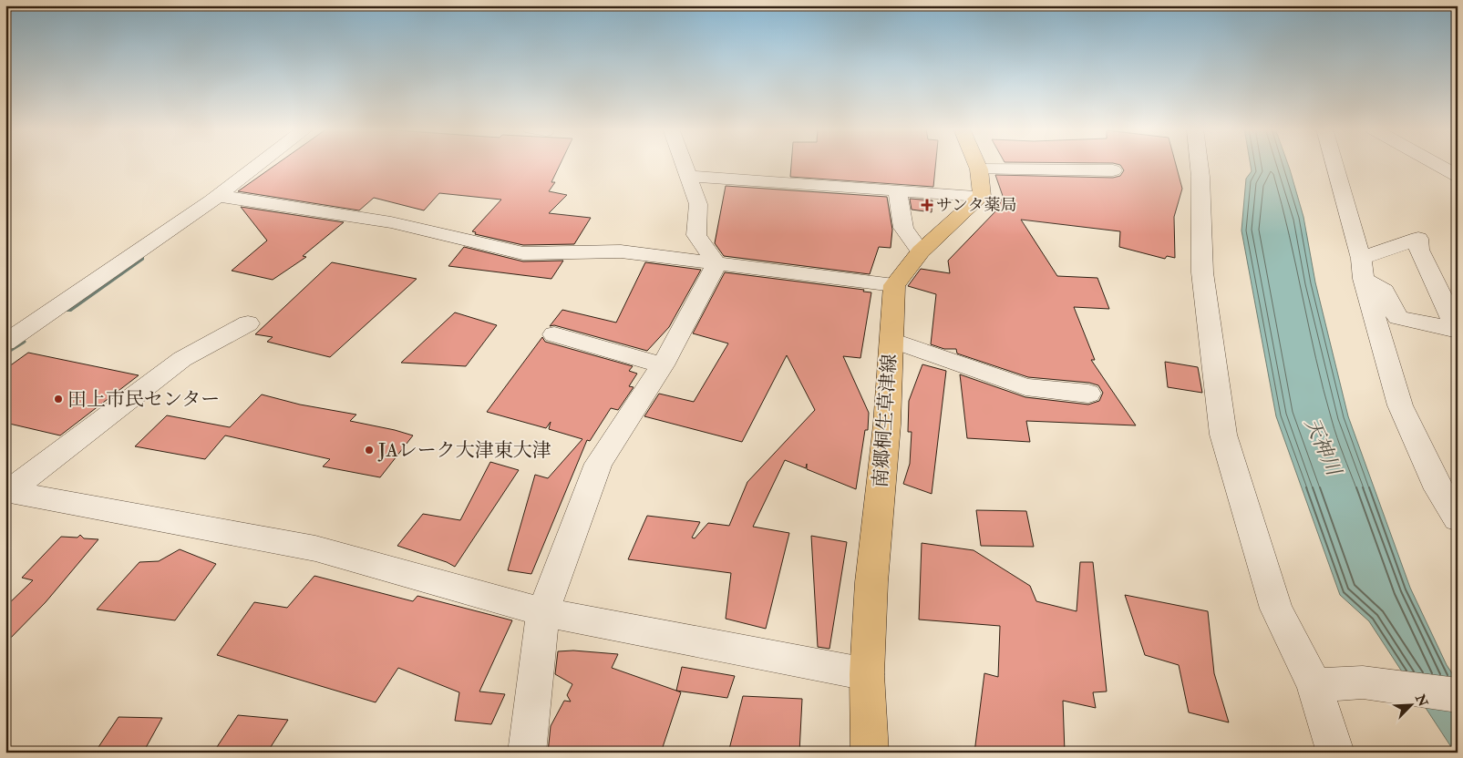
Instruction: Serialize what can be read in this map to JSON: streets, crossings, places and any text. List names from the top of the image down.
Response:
{
  "streets": {
    "main road": ["南郷桐生草津線"]
  },
  "water": ["天神川"],
  "places": {
    "health": ["サンタ薬局"],
    "other": ["田上市民センター", "JAレーク大津東大津"]
  },
  "north": "top right"
}
